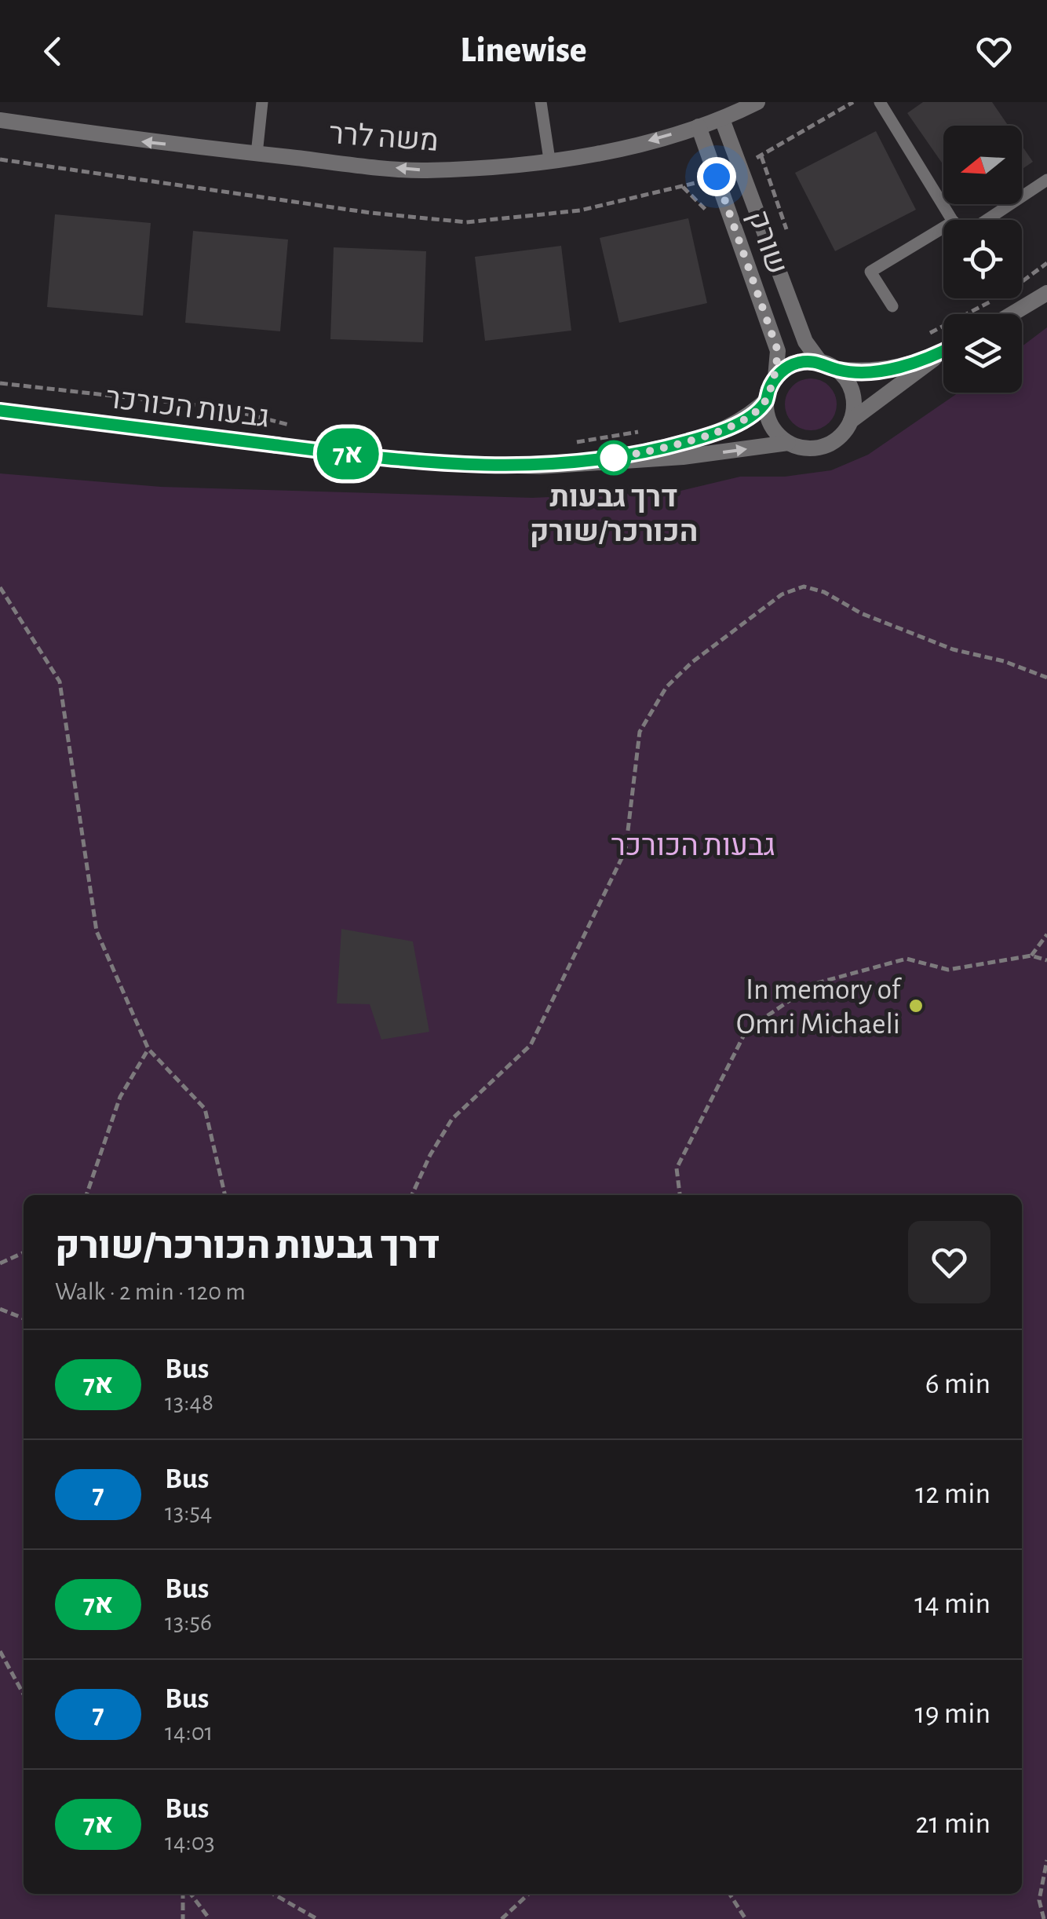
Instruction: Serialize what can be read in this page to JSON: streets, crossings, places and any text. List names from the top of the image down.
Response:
{
  "streets": {
    "street": ["משה לרר", "שורק", "גבעות הכורכר"]
  },
  "crossings": [
    ["משה לרר", "שורק"],
    ["שורק", "גבעות הכורכר"]
  ],
  "one_way": ["משה לרר"],
  "parks": ["גבעות הכורכר"],
  "places": ["דרך גבעות הכורכר/שורק", "In memory of Omri Michaeli"],
  "lines": ["bus line 7א"],
  "north": "left",
  "page": {
    "header": "Linewise",
    "on_map": "7א",
    "heading": ["דרך גבעות הכורכר/שורק", "Walk · 2 min · 120 m"],
    "list": [
      {
        "mark": "7א",
        "name": "Bus",
        "note": "13:48",
        "value": "6 min"
      },
      {
        "mark": "7",
        "name": "Bus",
        "note": "13:54",
        "value": "12 min"
      },
      {
        "mark": "7א",
        "name": "Bus",
        "note": "13:56",
        "value": "14 min"
      },
      {
        "mark": "7",
        "name": "Bus",
        "note": "14:01",
        "value": "19 min"
      },
      {
        "mark": "7א",
        "name": "Bus",
        "note": "14:03",
        "value": "21 min"
      }
    ]
  }
}
